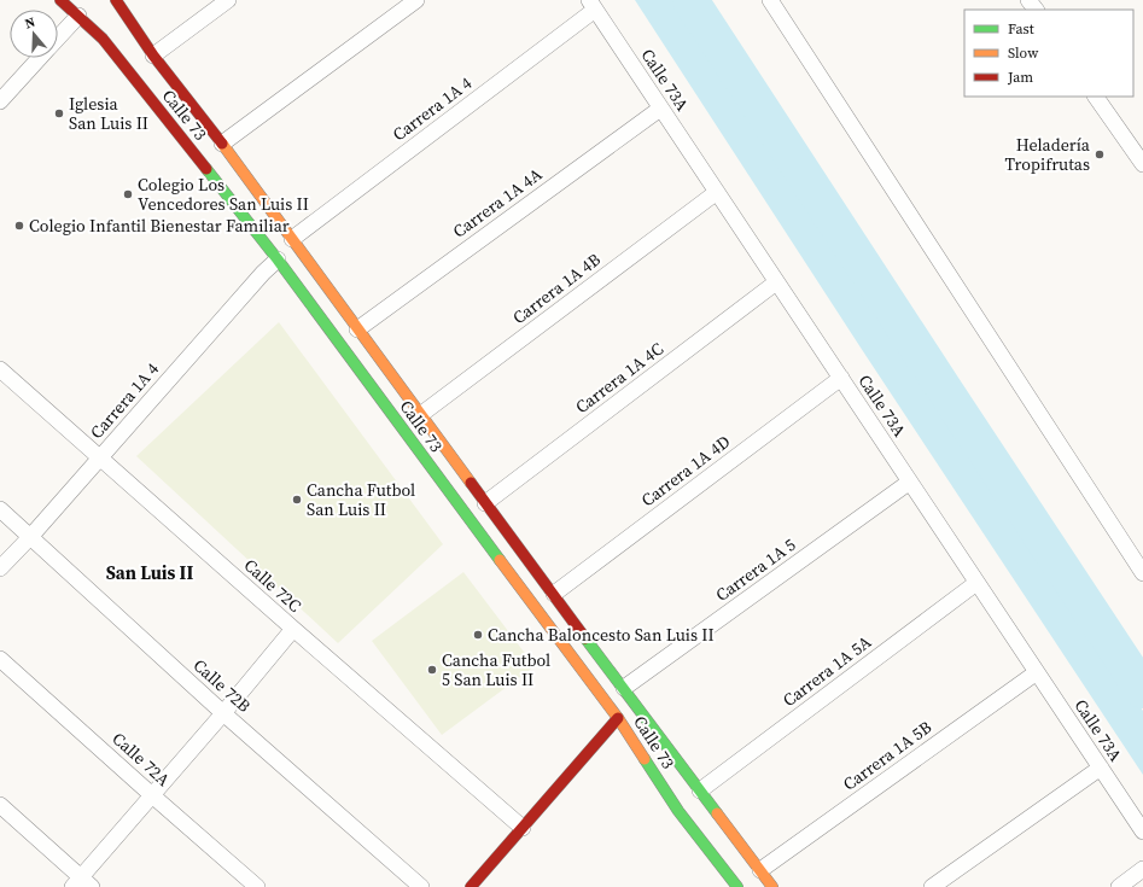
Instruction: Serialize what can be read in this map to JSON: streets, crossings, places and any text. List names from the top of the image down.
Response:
{
  "streets": {
    "main road": ["Calle 73"],
    "street": [
      "Calle 73A",
      "Carrera 1A 4",
      "Carrera 1A 4A",
      "Carrera 1A 4B",
      "Carrera 1A 4C",
      "Carrera 1A 4D",
      "Carrera 1A 5",
      "Calle 72C",
      "Carrera 1A 5A",
      "Calle 72B",
      "Carrera 1A 5B",
      "Calle 72A"
    ]
  },
  "crossings": [
    ["Calle 73A", "Carrera 1A 4"],
    ["Calle 73A", "Carrera 1A 4A"],
    ["Calle 73A", "Carrera 1A 4B"],
    ["Calle 73A", "Carrera 1A 4C"],
    ["Calle 73A", "Carrera 1A 4D"],
    ["Calle 73A", "Carrera 1A 5"],
    ["Calle 73A", "Carrera 1A 5A"],
    ["Calle 73A", "Carrera 1A 5B"],
    ["Carrera 1A 4", "Calle 73"],
    ["Carrera 1A 4", "Calle 72C"],
    ["Carrera 1A 4", "Calle 72B"],
    ["Calle 73", "Carrera 1A 4A"],
    ["Calle 73", "Carrera 1A 4B"],
    ["Calle 73", "Carrera 1A 4C"],
    ["Calle 73", "Carrera 1A 4D"],
    ["Calle 73", "Carrera 1A 5"],
    ["Calle 73", "Carrera 1A 5A"],
    ["Calle 73", "Carrera 1A 5B"]
  ],
  "districts": ["San Luis II"],
  "places": [
    "Iglesia San Luis II",
    "Heladería Tropifrutas",
    "Colegio Los Vencedores San Luis II",
    "Colegio Infantil Bienestar Familiar",
    "Cancha Futbol San Luis II",
    "Cancha Baloncesto San Luis II",
    "Cancha Futbol 5 San Luis II"
  ],
  "legend": ["Fast", "Slow", "Jam"],
  "north": "top"
}
